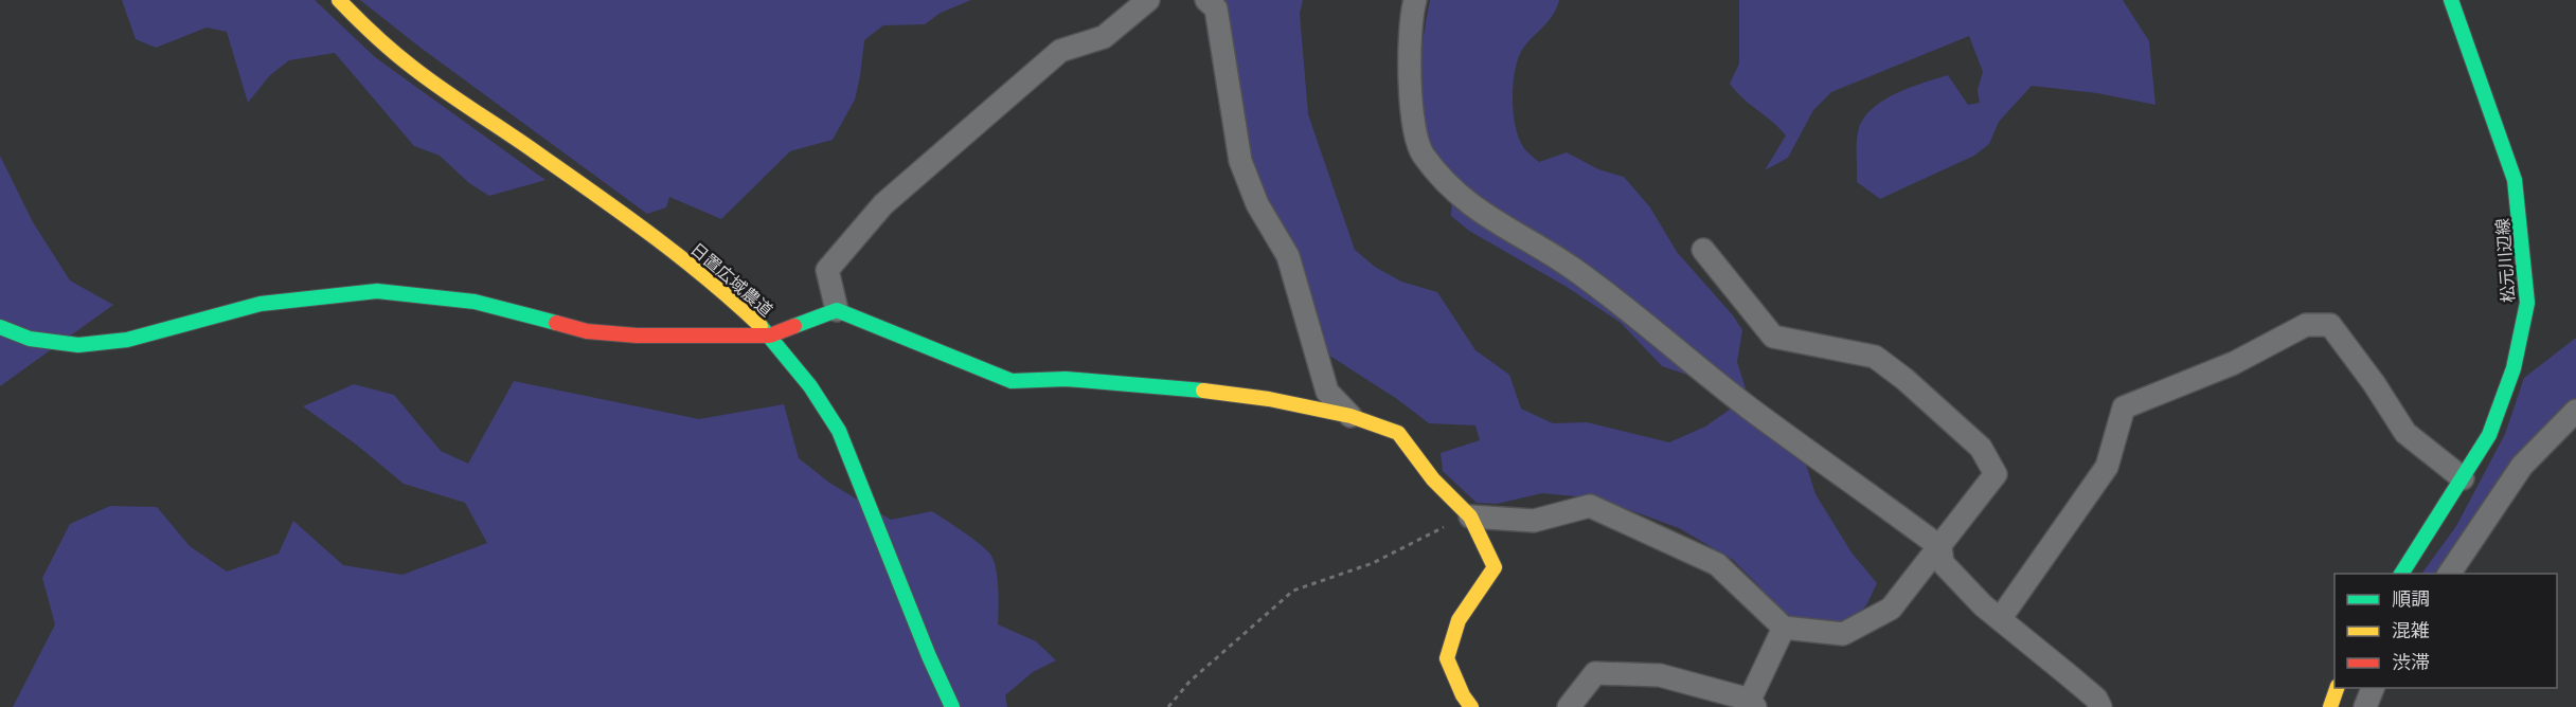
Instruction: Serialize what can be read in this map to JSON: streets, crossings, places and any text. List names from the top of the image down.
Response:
{
  "streets": {
    "street": ["松元川辺線", "日置広域農道"]
  },
  "legend": ["順調", "混雑", "渋滞"]
}
